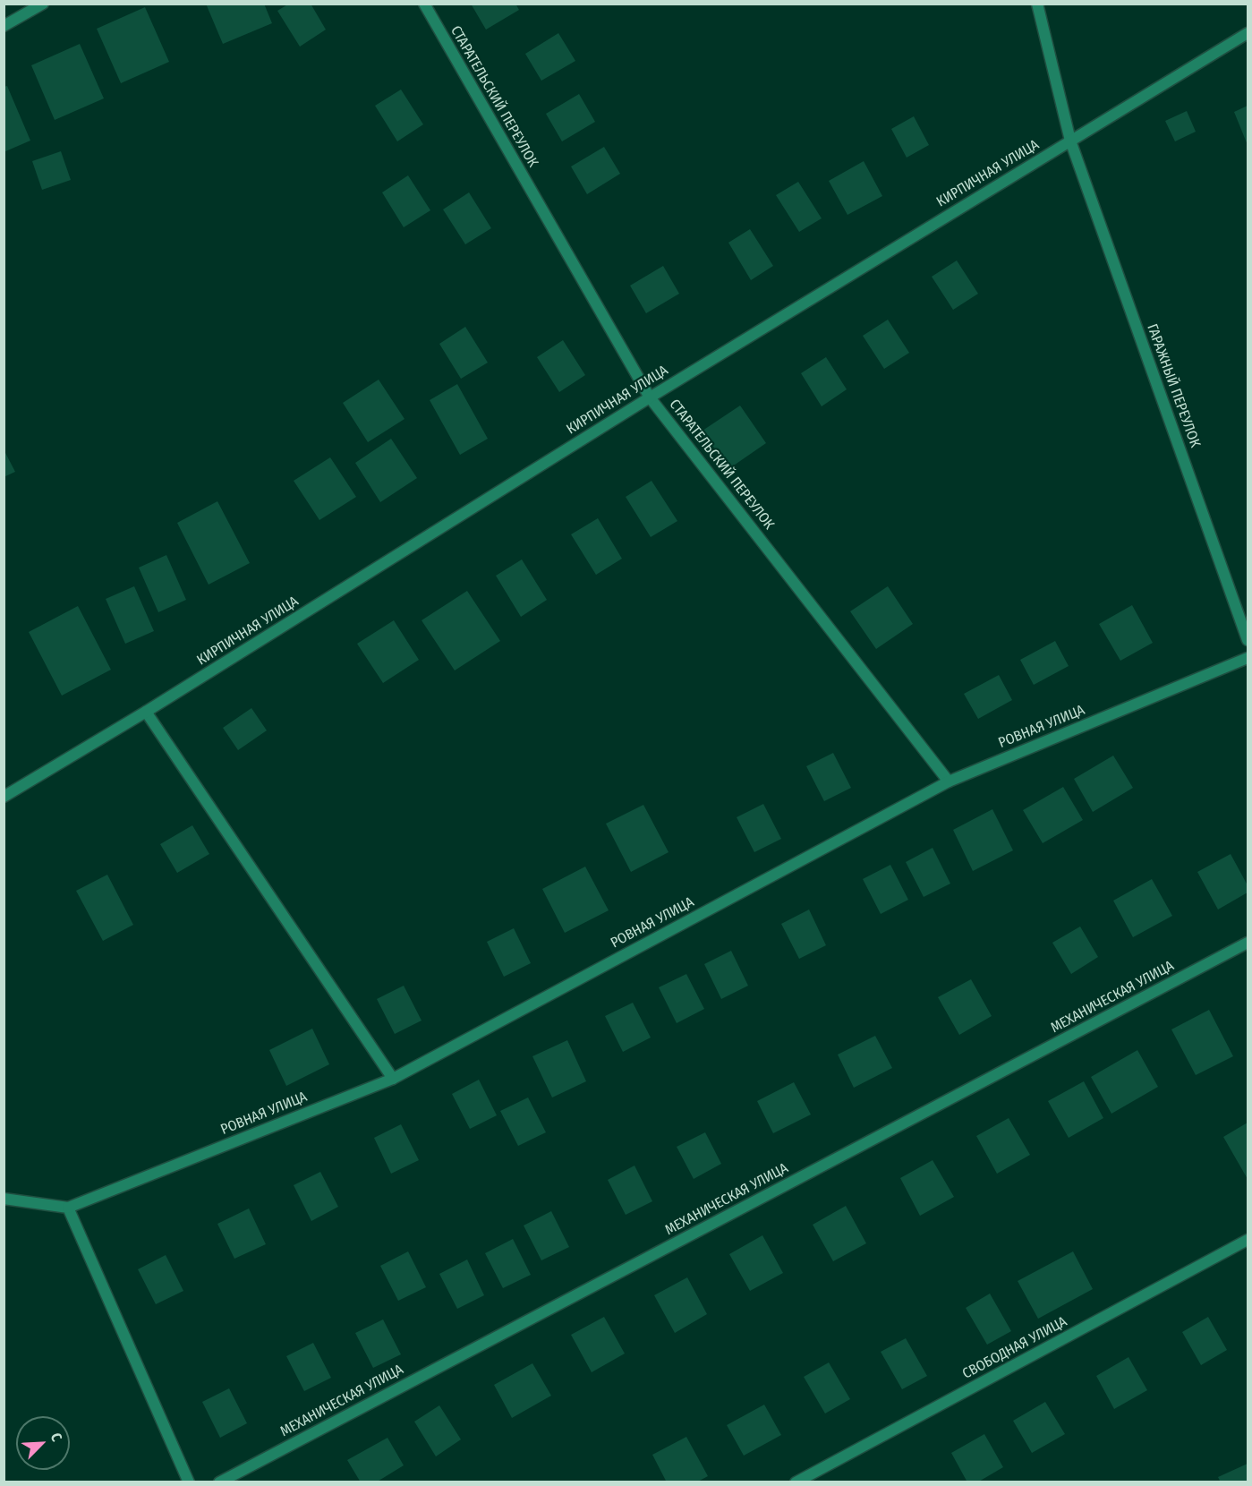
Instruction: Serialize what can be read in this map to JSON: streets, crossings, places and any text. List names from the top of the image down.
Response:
{
  "streets": {
    "street": [
      "СТАРАТЕЛЬСКИЙ ПЕРЕУЛОК",
      "КИРПИЧНАЯ УЛИЦА",
      "ГАРАЖНЫЙ ПЕРЕУЛОК",
      "РОВНАЯ УЛИЦА",
      "МЕХАНИЧЕСКАЯ УЛИЦА",
      "СВОБОДНАЯ УЛИЦА"
    ]
  },
  "crossings": [
    ["СТАРАТЕЛЬСКИЙ ПЕРЕУЛОК", "КИРПИЧНАЯ УЛИЦА"],
    ["СТАРАТЕЛЬСКИЙ ПЕРЕУЛОК", "РОВНАЯ УЛИЦА"],
    ["КИРПИЧНАЯ УЛИЦА", "ГАРАЖНЫЙ ПЕРЕУЛОК"]
  ],
  "north": "top right"
}
